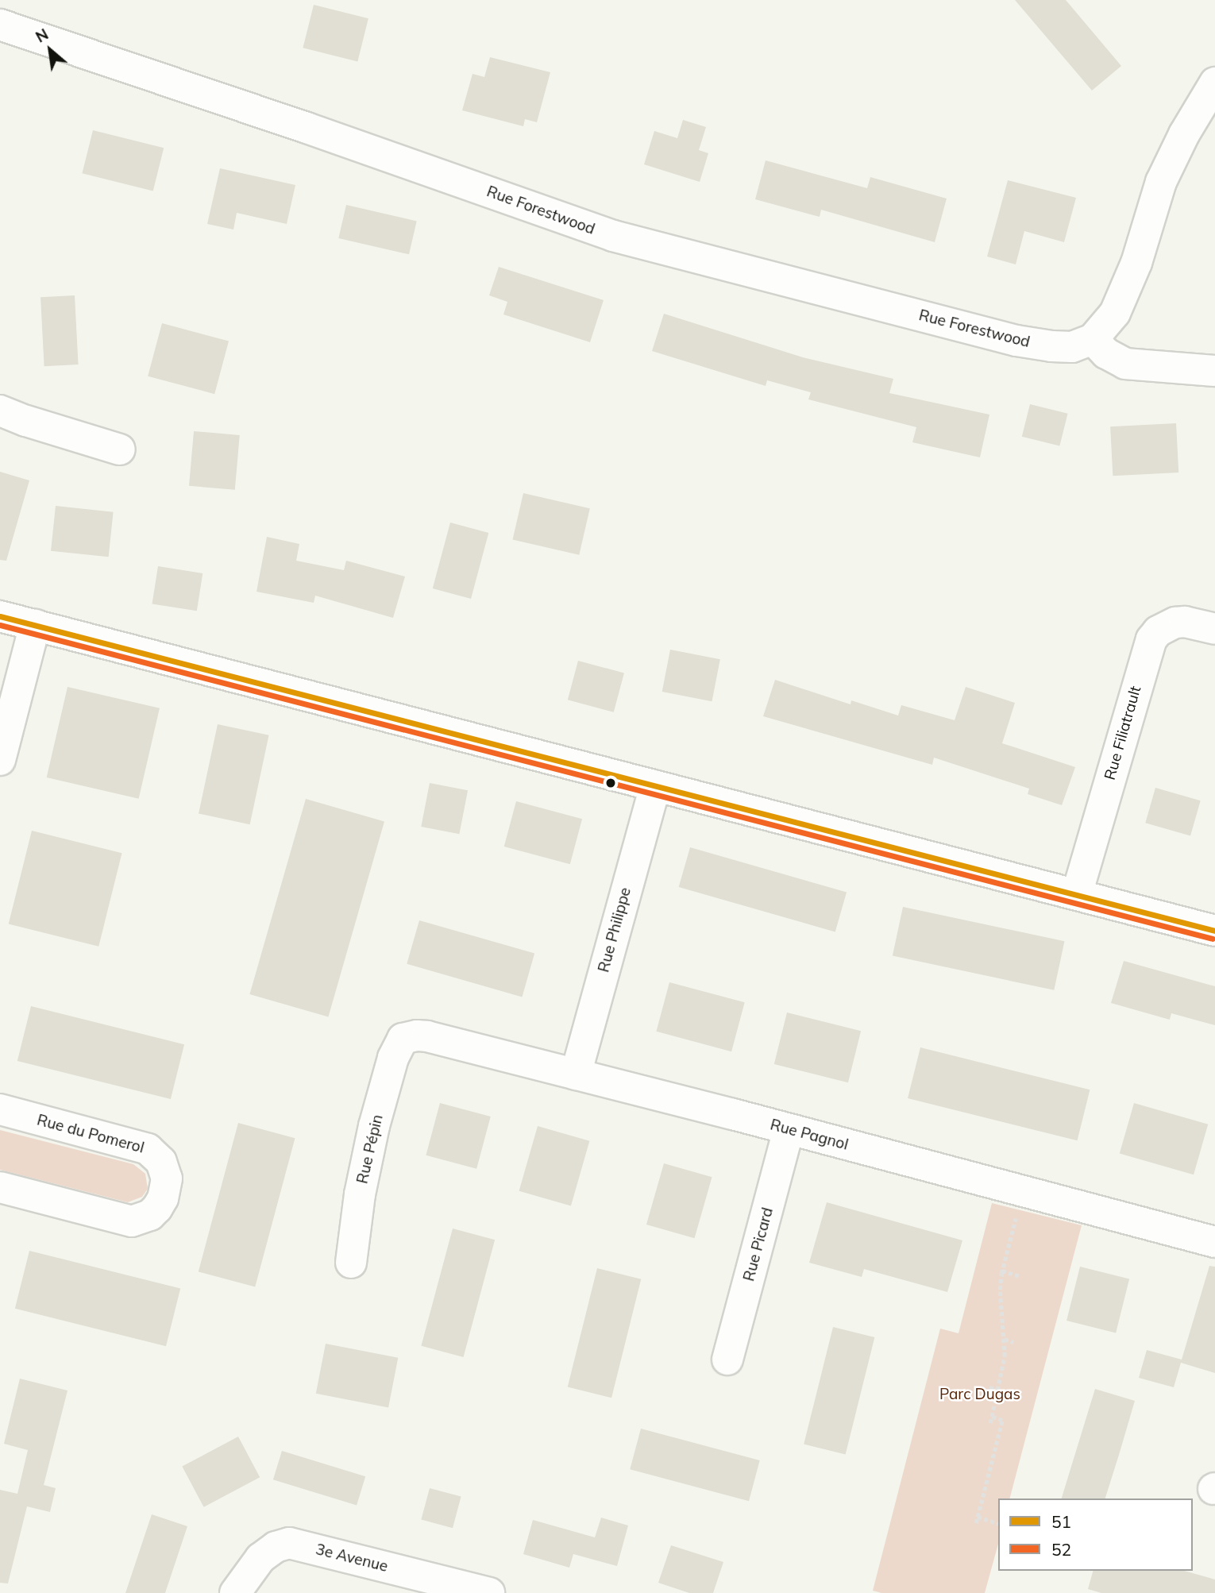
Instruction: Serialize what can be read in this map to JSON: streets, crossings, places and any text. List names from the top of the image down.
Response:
{
  "streets": {
    "street": [
      "Rue Forestwood",
      "Rue Filiatrault",
      "Rue Philippe",
      "Rue du Pomerol",
      "Rue Pagnol",
      "Rue Pépin",
      "Rue Picard",
      "3e Avenue"
    ]
  },
  "crossings": [
    ["Rue Philippe", "Rue Pagnol"],
    ["Rue Pagnol", "Rue Pépin"],
    ["Rue Pagnol", "Rue Picard"]
  ],
  "parks": ["Parc Dugas"],
  "lines": ["transit line 51", "transit line 52"],
  "legend": ["51", "52"],
  "north": "top left"
}
